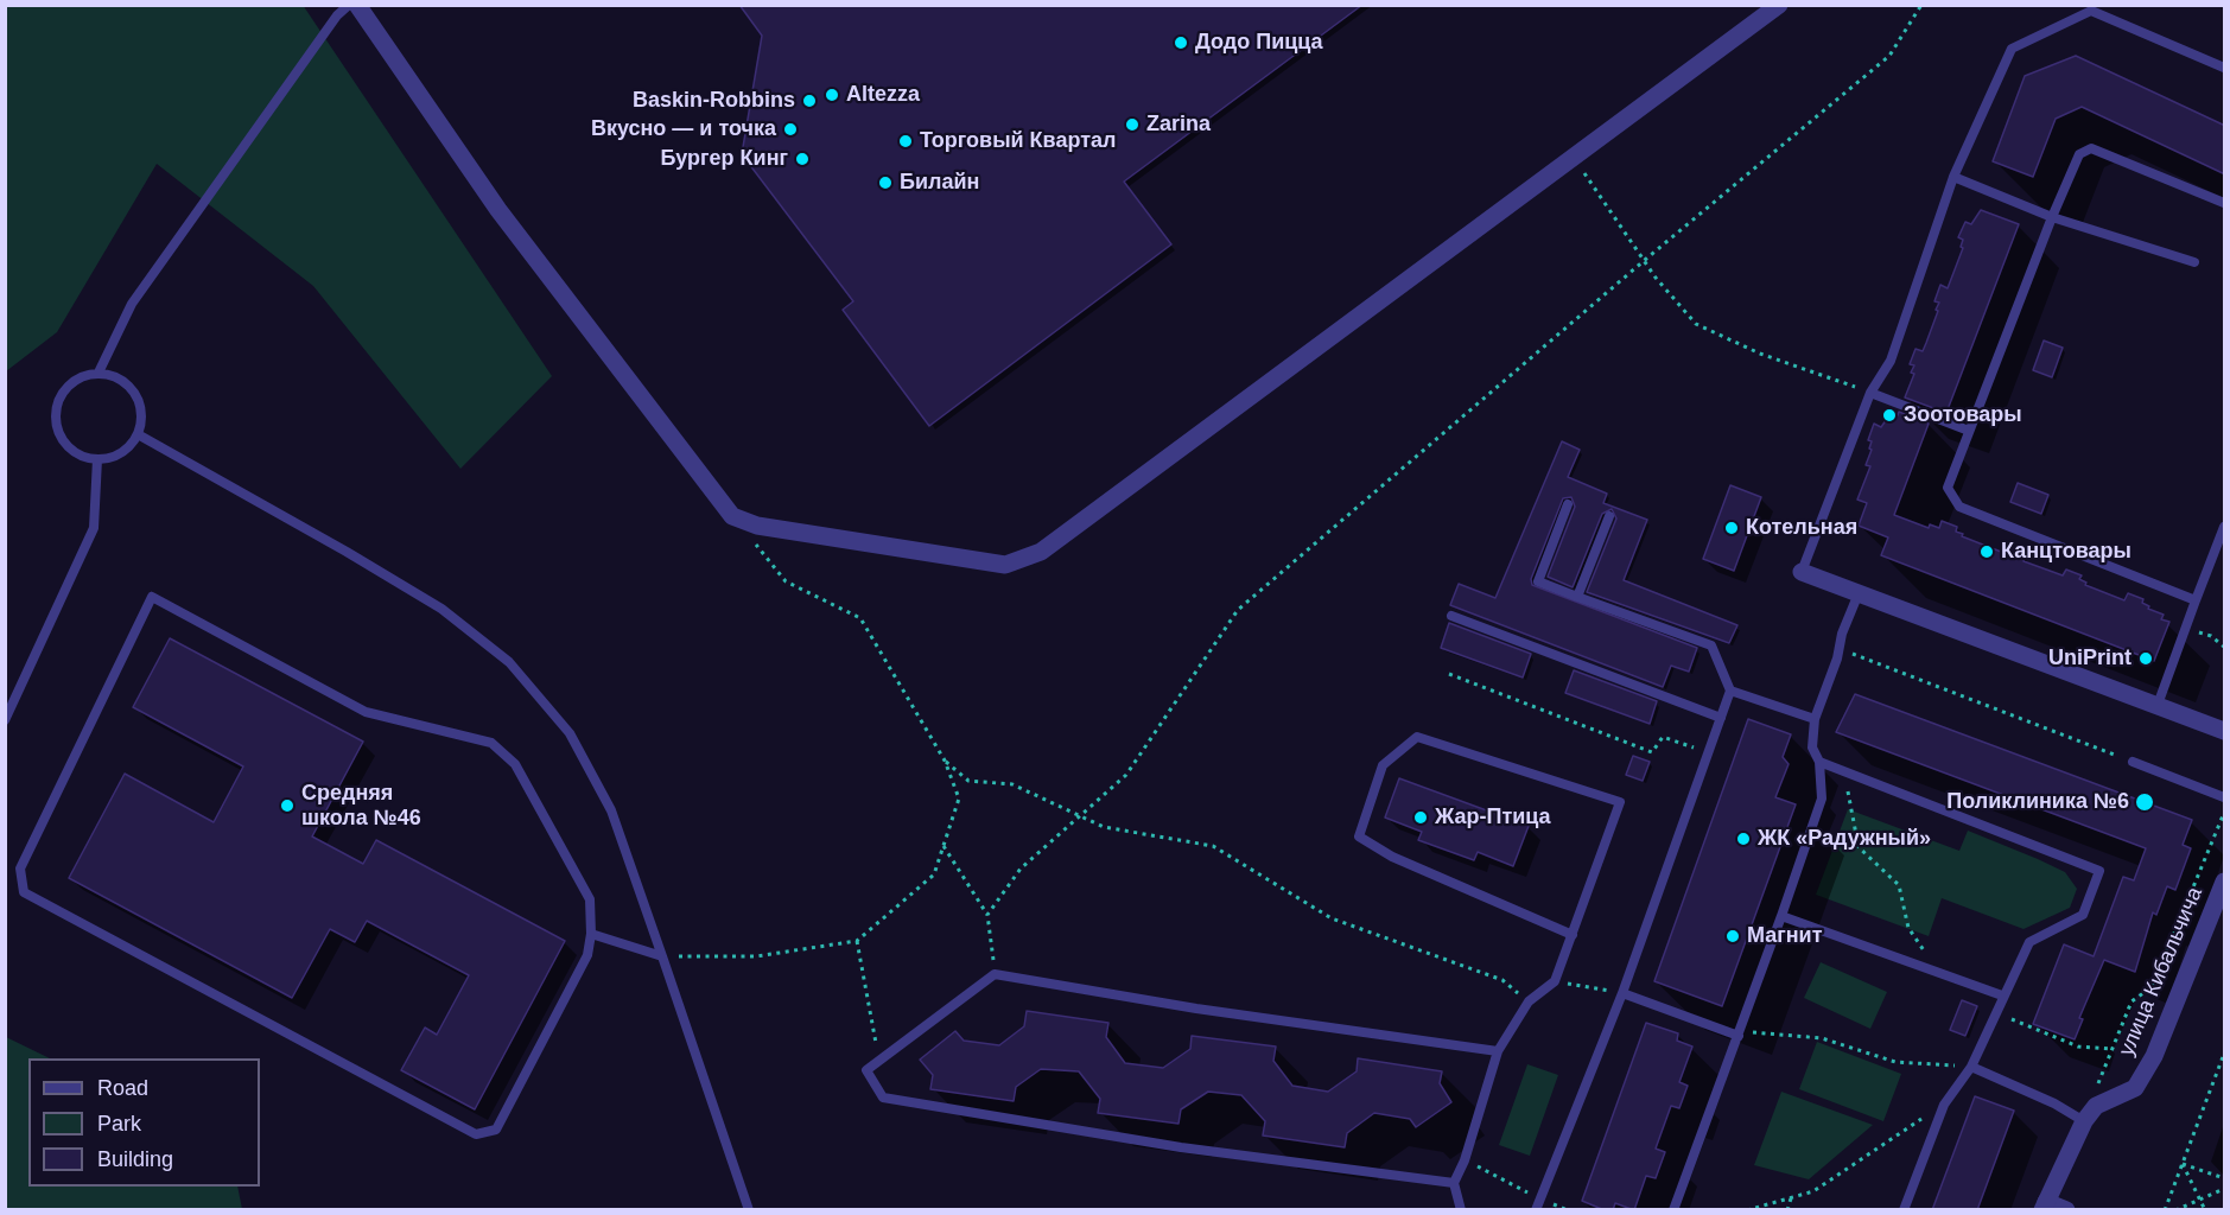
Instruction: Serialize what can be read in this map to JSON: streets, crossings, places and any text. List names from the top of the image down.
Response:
{
  "streets": {
    "street": ["улица Кибальчича"]
  },
  "places": [
    "Додо Пицца",
    "Altezza",
    "Baskin-Robbins",
    "Zarina",
    "Вкусно — и точка",
    "Торговый Квартал",
    "Бургер Кинг",
    "Билайн",
    "Зоотовары",
    "Котельная",
    "Канцтовары",
    "UniPrint",
    "Поликлиника №6",
    "Средняя школа №46",
    "Жар-Птица",
    "ЖК «Радужный»",
    "Магнит"
  ],
  "legend": ["Road", "Park", "Building"]
}
